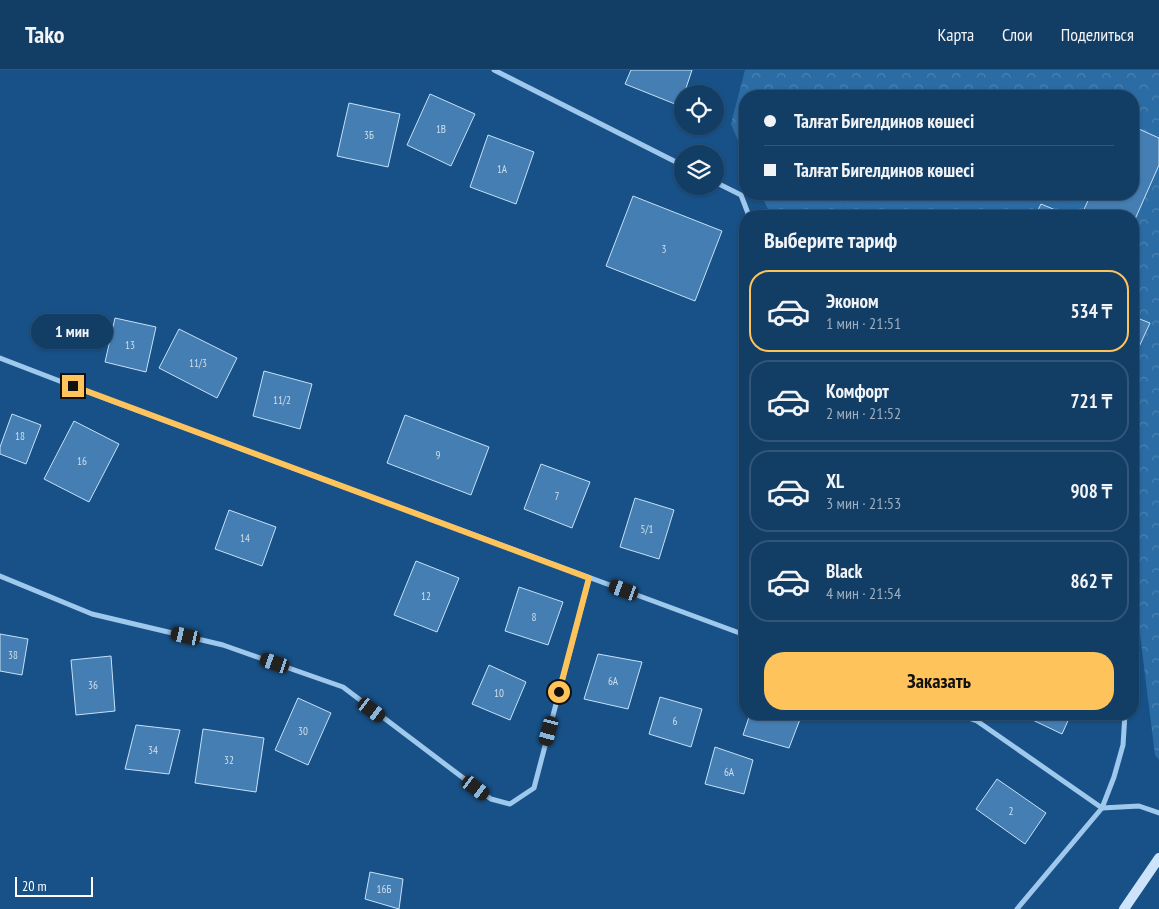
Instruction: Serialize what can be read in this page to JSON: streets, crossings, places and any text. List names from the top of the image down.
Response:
{
  "house_numbers": [
    "1В",
    "3Б",
    "1А",
    "3",
    "13",
    "11/3",
    "11/2",
    "18",
    "9",
    "16",
    "7",
    "5/1",
    "14",
    "12",
    "8",
    "38",
    "6А",
    "36",
    "10",
    "6",
    "30",
    "34",
    "32",
    "6А",
    "2",
    "16Б"
  ],
  "scale_bar": "20 m",
  "page": {
    "header": "Tako",
    "nav": ["Карта", "Слои", "Поделиться"],
    "banner": ["Талғат Бигелдинов көшесі", "Талғат Бигелдинов көшесі"],
    "heading": "Выберите тариф",
    "list": [
      {
        "name": "Эконом",
        "note": "1 мин · 21:51",
        "value": "534 ₸"
      },
      {
        "name": "Комфорт",
        "note": "2 мин · 21:52",
        "value": "721 ₸"
      },
      {
        "name": "XL",
        "note": "3 мин · 21:53",
        "value": "908 ₸"
      },
      {
        "name": "Black",
        "note": "4 мин · 21:54",
        "value": "862 ₸"
      }
    ],
    "bubble": "1 мин",
    "buttons": "Заказать",
    "scale": "20 m"
  }
}
